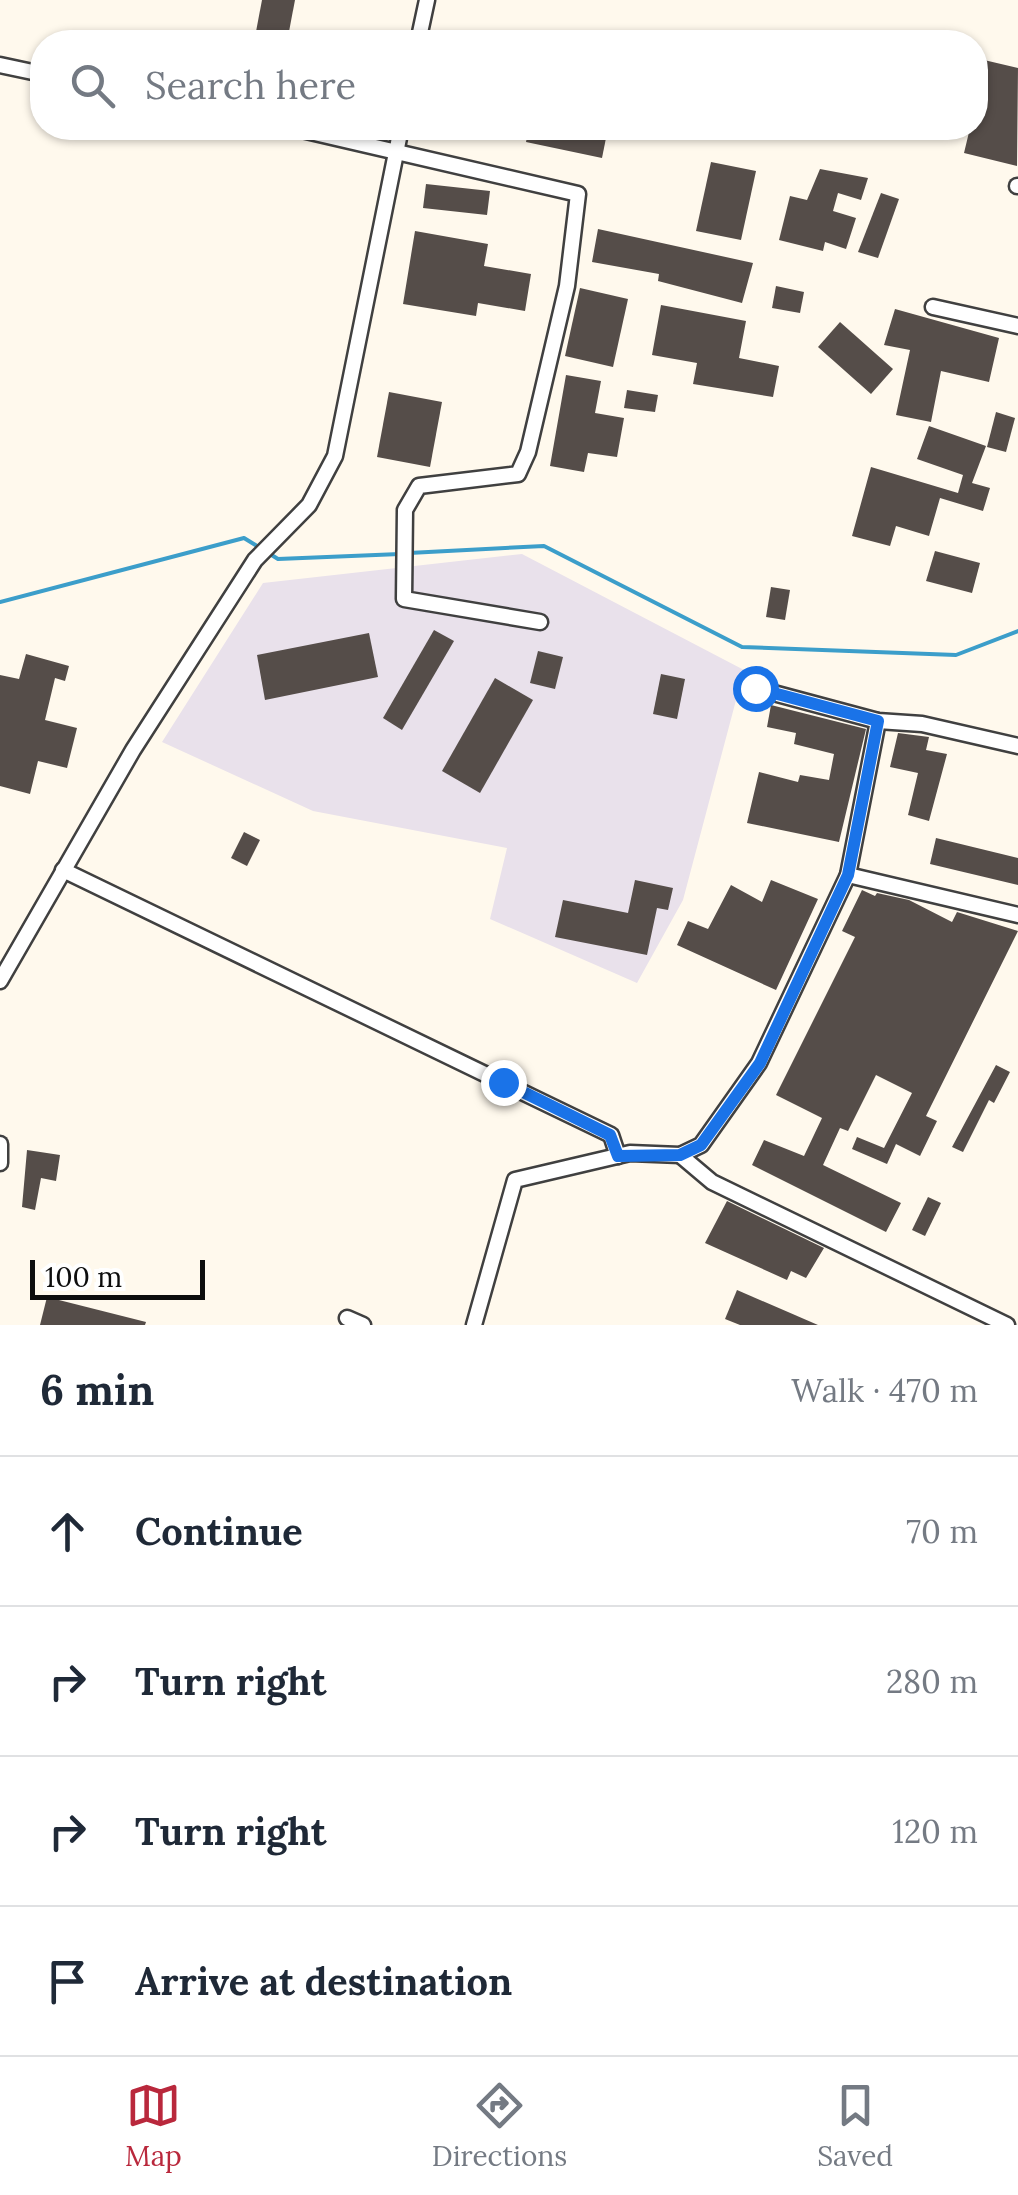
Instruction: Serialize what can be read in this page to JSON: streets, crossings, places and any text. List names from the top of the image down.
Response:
{
  "scale_bar": "100 m",
  "page": {
    "search": "Search here",
    "scale": "100 m",
    "heading": ["6 min", "Walk · 470 m"],
    "list": [
      ["Continue", "70 m"],
      ["Turn right", "280 m"],
      ["Turn right", "120 m"],
      "Arrive at destination"
    ],
    "nav": ["Map", "Directions", "Saved"]
  }
}
